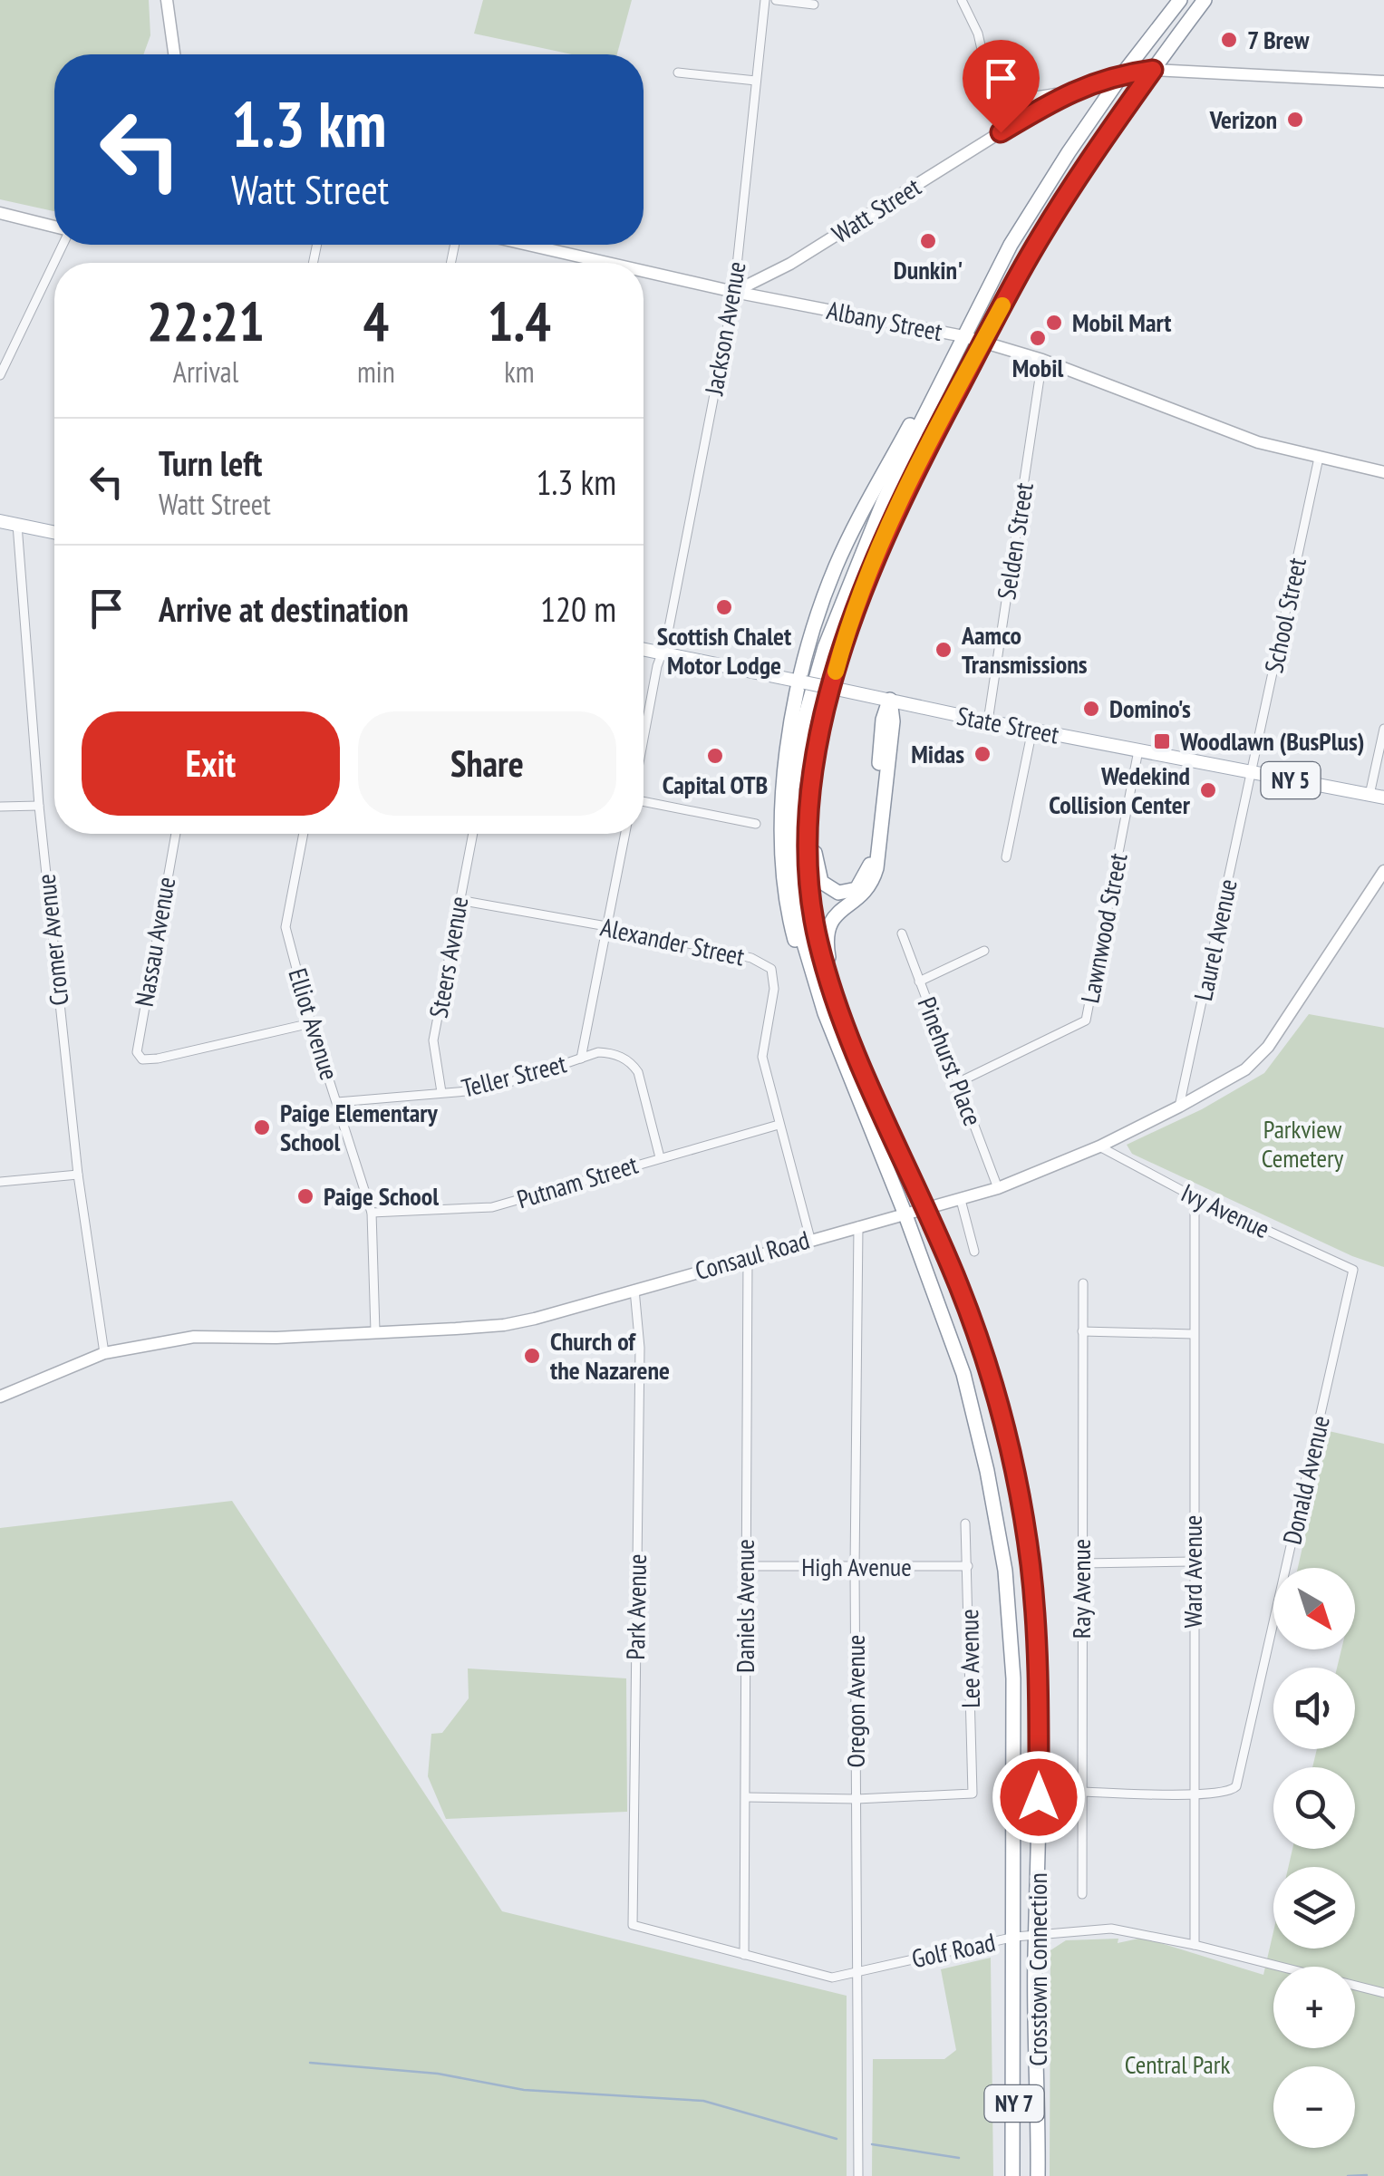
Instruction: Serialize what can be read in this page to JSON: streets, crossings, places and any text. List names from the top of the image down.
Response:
{
  "streets": {
    "highway": ["Crosstown Connection", "NY 7"],
    "main road": ["State Street", "NY 5"],
    "street": [
      "Watt Street",
      "Albany Street",
      "Jackson Avenue",
      "Selden Street",
      "School Street",
      "Lawnwood Street",
      "Cromer Avenue",
      "Laurel Avenue",
      "Nassau Avenue",
      "Alexander Street",
      "Steers Avenue",
      "Elliot Avenue",
      "Pinehurst Place",
      "Teller Street",
      "Putnam Street",
      "Ivy Avenue",
      "Consaul Road",
      "Donald Avenue",
      "High Avenue",
      "Ward Avenue",
      "Ray Avenue",
      "Daniels Avenue",
      "Park Avenue",
      "Lee Avenue",
      "Oregon Avenue",
      "Golf Road"
    ]
  },
  "crossings": [
    ["Watt Street", "Albany Street"],
    ["Watt Street", "Jackson Avenue"],
    ["Watt Street", "Crosstown Connection"],
    ["Albany Street", "Jackson Avenue"],
    ["Albany Street", "Selden Street"],
    ["Albany Street", "School Street"],
    ["Albany Street", "Crosstown Connection"],
    ["Jackson Avenue", "State Street"],
    ["Selden Street", "State Street"],
    ["School Street", "State Street"],
    ["School Street", "Laurel Avenue"],
    ["State Street", "Lawnwood Street"],
    ["State Street", "Laurel Avenue"],
    ["Lawnwood Street", "Pinehurst Place"],
    ["Cromer Avenue", "Consaul Road"],
    ["Laurel Avenue", "Consaul Road"],
    ["Nassau Avenue", "Elliot Avenue"],
    ["Alexander Street", "Steers Avenue"],
    ["Alexander Street", "Putnam Street"],
    ["Alexander Street", "Consaul Road"],
    ["Steers Avenue", "Teller Street"],
    ["Elliot Avenue", "Teller Street"],
    ["Elliot Avenue", "Putnam Street"],
    ["Elliot Avenue", "Consaul Road"],
    ["Pinehurst Place", "Consaul Road"],
    ["Teller Street", "Putnam Street"],
    ["Ivy Avenue", "Consaul Road"],
    ["Ivy Avenue", "Donald Avenue"],
    ["Ivy Avenue", "Ward Avenue"],
    ["Consaul Road", "Daniels Avenue"],
    ["Consaul Road", "Park Avenue"],
    ["Consaul Road", "Oregon Avenue"],
    ["Consaul Road", "Crosstown Connection"],
    ["Donald Avenue", "Ward Avenue"],
    ["High Avenue", "Daniels Avenue"],
    ["High Avenue", "Lee Avenue"],
    ["High Avenue", "Oregon Avenue"],
    ["Ward Avenue", "Golf Road"],
    ["Daniels Avenue", "Golf Road"],
    ["Park Avenue", "Golf Road"],
    ["Lee Avenue", "Oregon Avenue"],
    ["Oregon Avenue", "Golf Road"],
    ["Golf Road", "Crosstown Connection"]
  ],
  "parks": ["Parkview Cemetery", "Central Park"],
  "places": {
    "other": [
      "7 Brew",
      "Verizon",
      "Dunkin'",
      "Mobil Mart",
      "Mobil",
      "Scottish Chalet Motor Lodge",
      "Aamco Transmissions",
      "Domino's",
      "Midas",
      "Capital OTB",
      "Wedekind Collision Center",
      "Paige Elementary School",
      "Paige School",
      "Church of the Nazarene"
    ],
    "transit": ["Woodlawn (BusPlus)"]
  },
  "north": "bottom right",
  "page": {
    "turn": ["1.3 km", "Watt Street"],
    "eta": [
      "22:21",
      "Arrival",
      "4",
      "min",
      "1.4",
      "km"
    ],
    "list": [
      {
        "name": "Turn left",
        "note": "Watt Street",
        "value": "1.3 km"
      },
      {
        "name": "Arrive at destination",
        "value": "120 m"
      }
    ],
    "buttons": ["Exit", "Share"],
    "map_buttons": ["+", "−"]
  }
}
